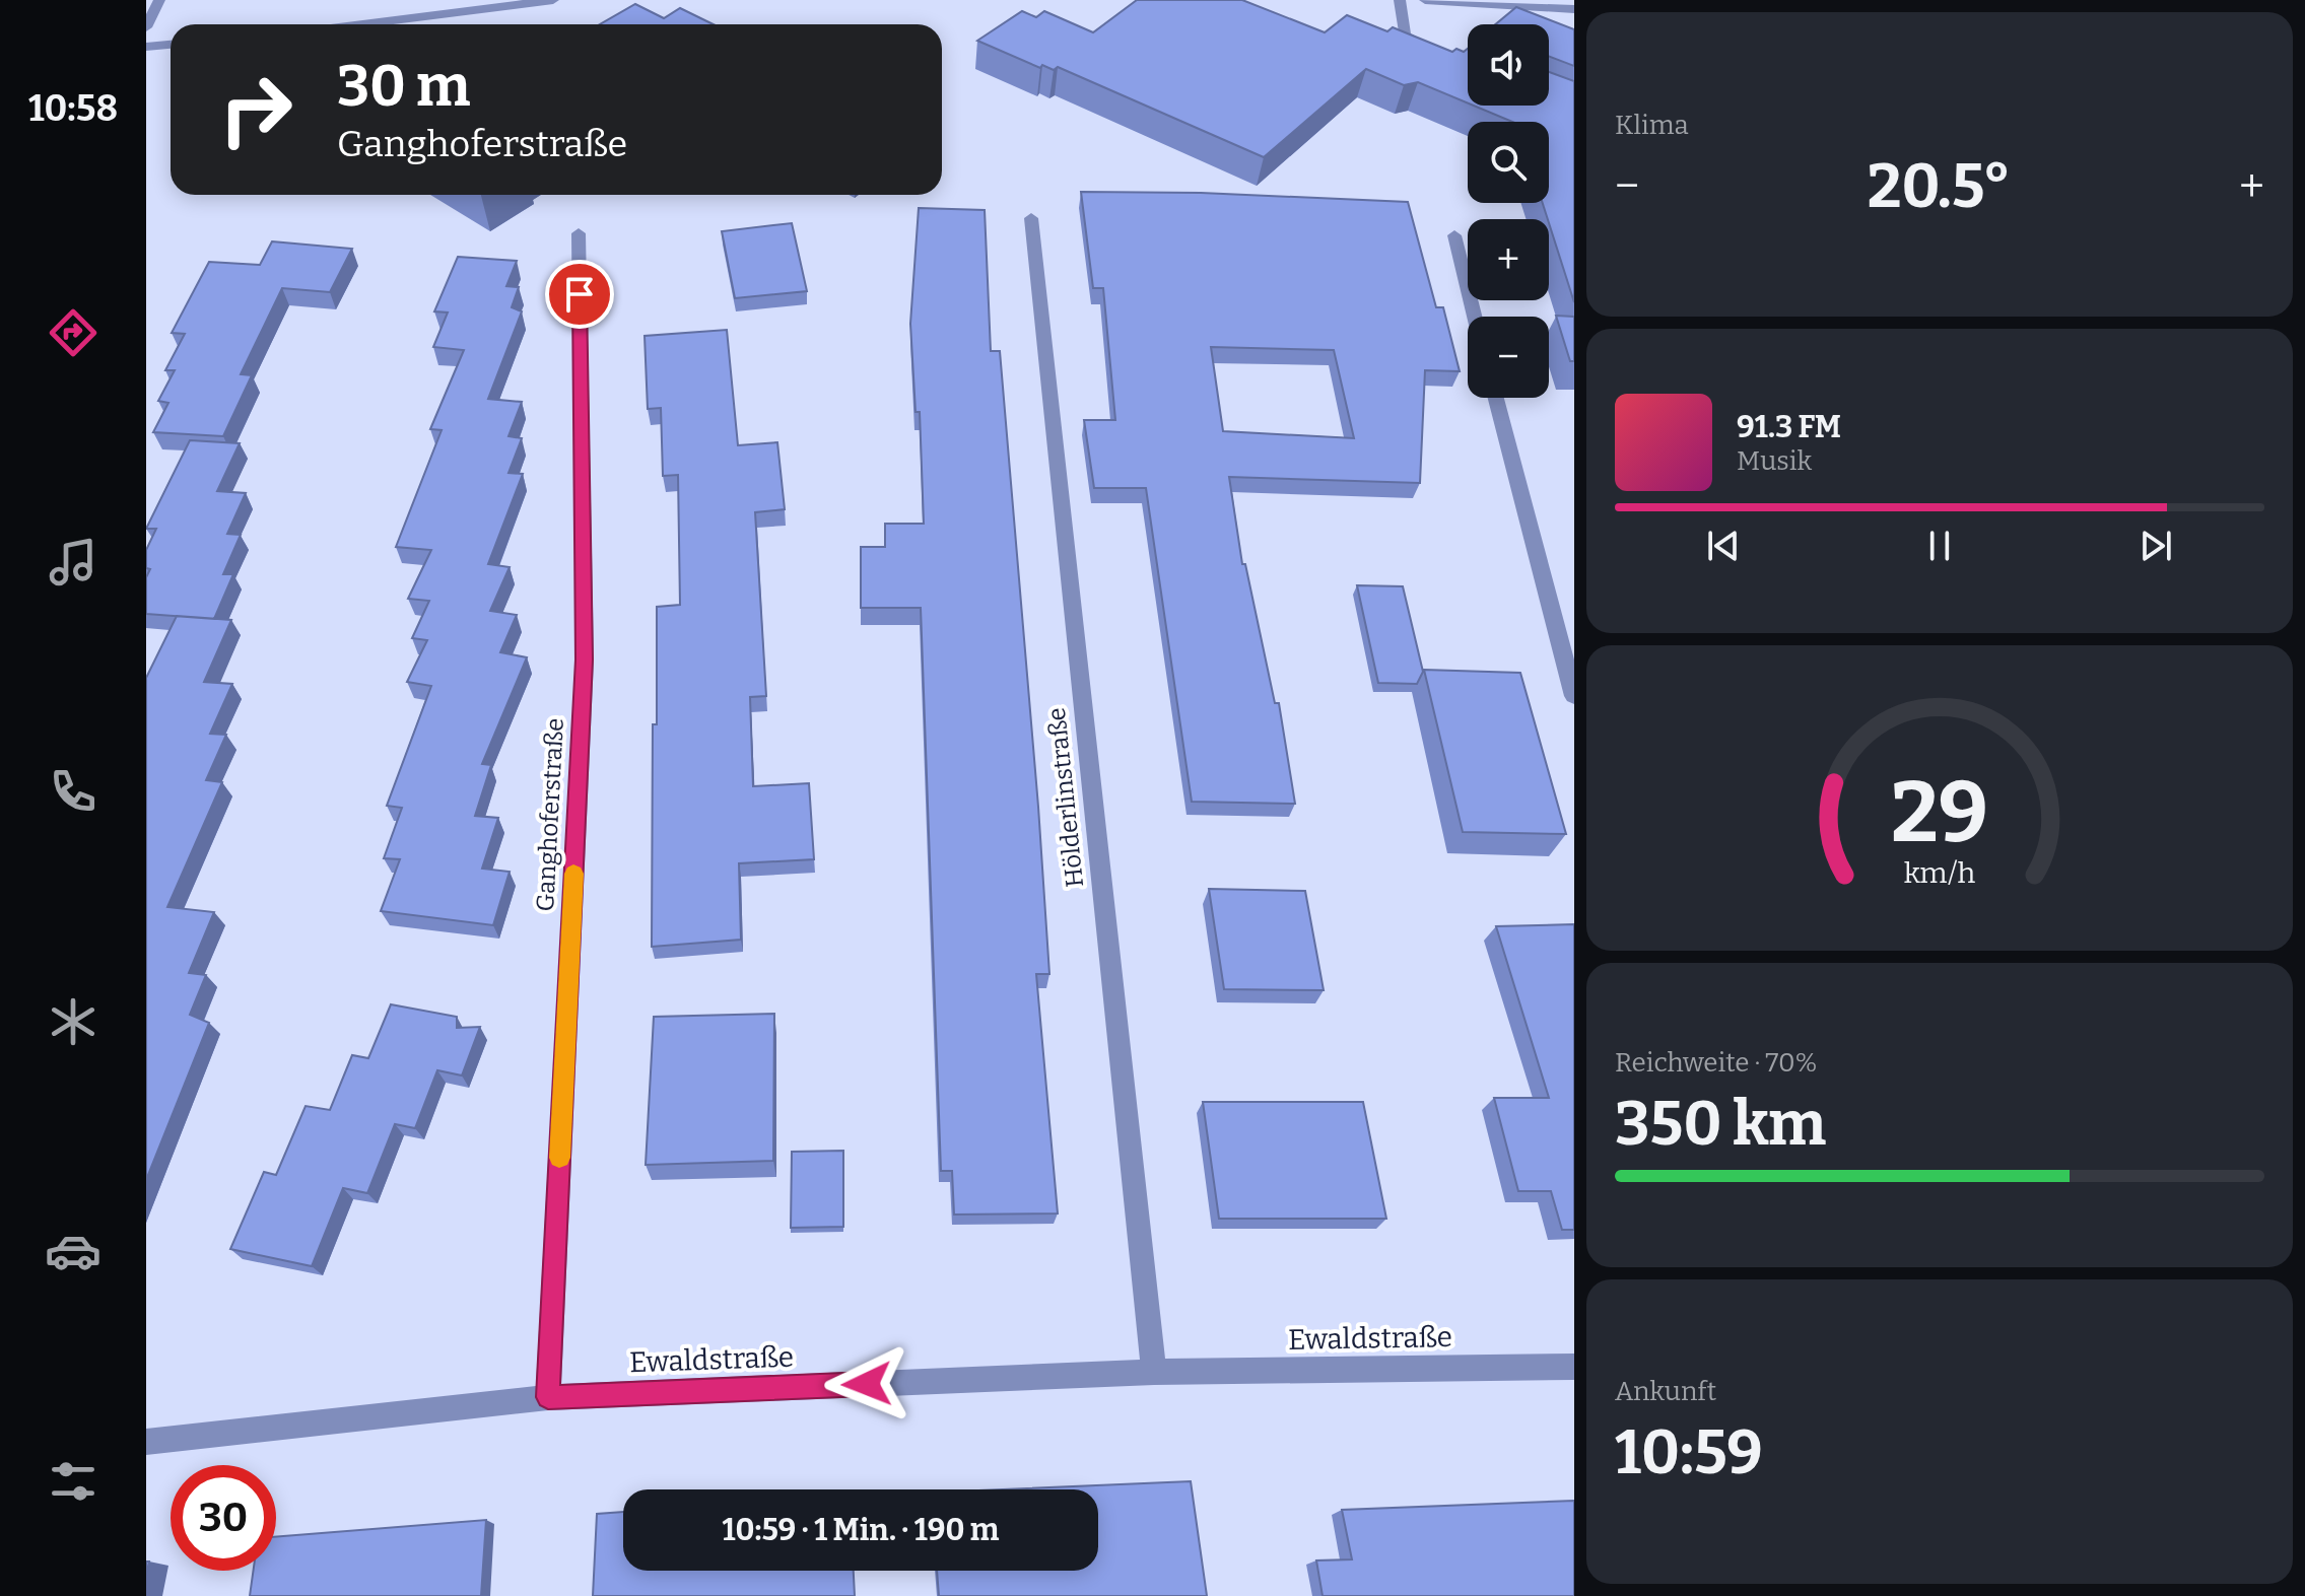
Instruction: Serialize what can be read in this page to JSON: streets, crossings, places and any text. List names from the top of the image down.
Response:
{
  "streets": {
    "street": ["Hölderlinstraße", "Ganghoferstraße", "Ewaldstraße"]
  },
  "crossings": [
    ["Hölderlinstraße", "Ewaldstraße"],
    ["Ganghoferstraße", "Ewaldstraße"]
  ],
  "page": {
    "tabs": "10:58",
    "tile": [
      "Klima",
      ["Reichweite · 70%", "350 km"],
      ["Ankunft", "10:59"]
    ],
    "map_buttons": ["+", "−"],
    "turn": ["30 m", "Ganghoferstraße"],
    "heat": ["−", "20.5°", "+"],
    "song": ["91.3 FM", "Musik"],
    "limit": "30",
    "trip": "10:59 · 1 Min. · 190 m",
    "gauge": ["29", "km/h"]
  }
}
